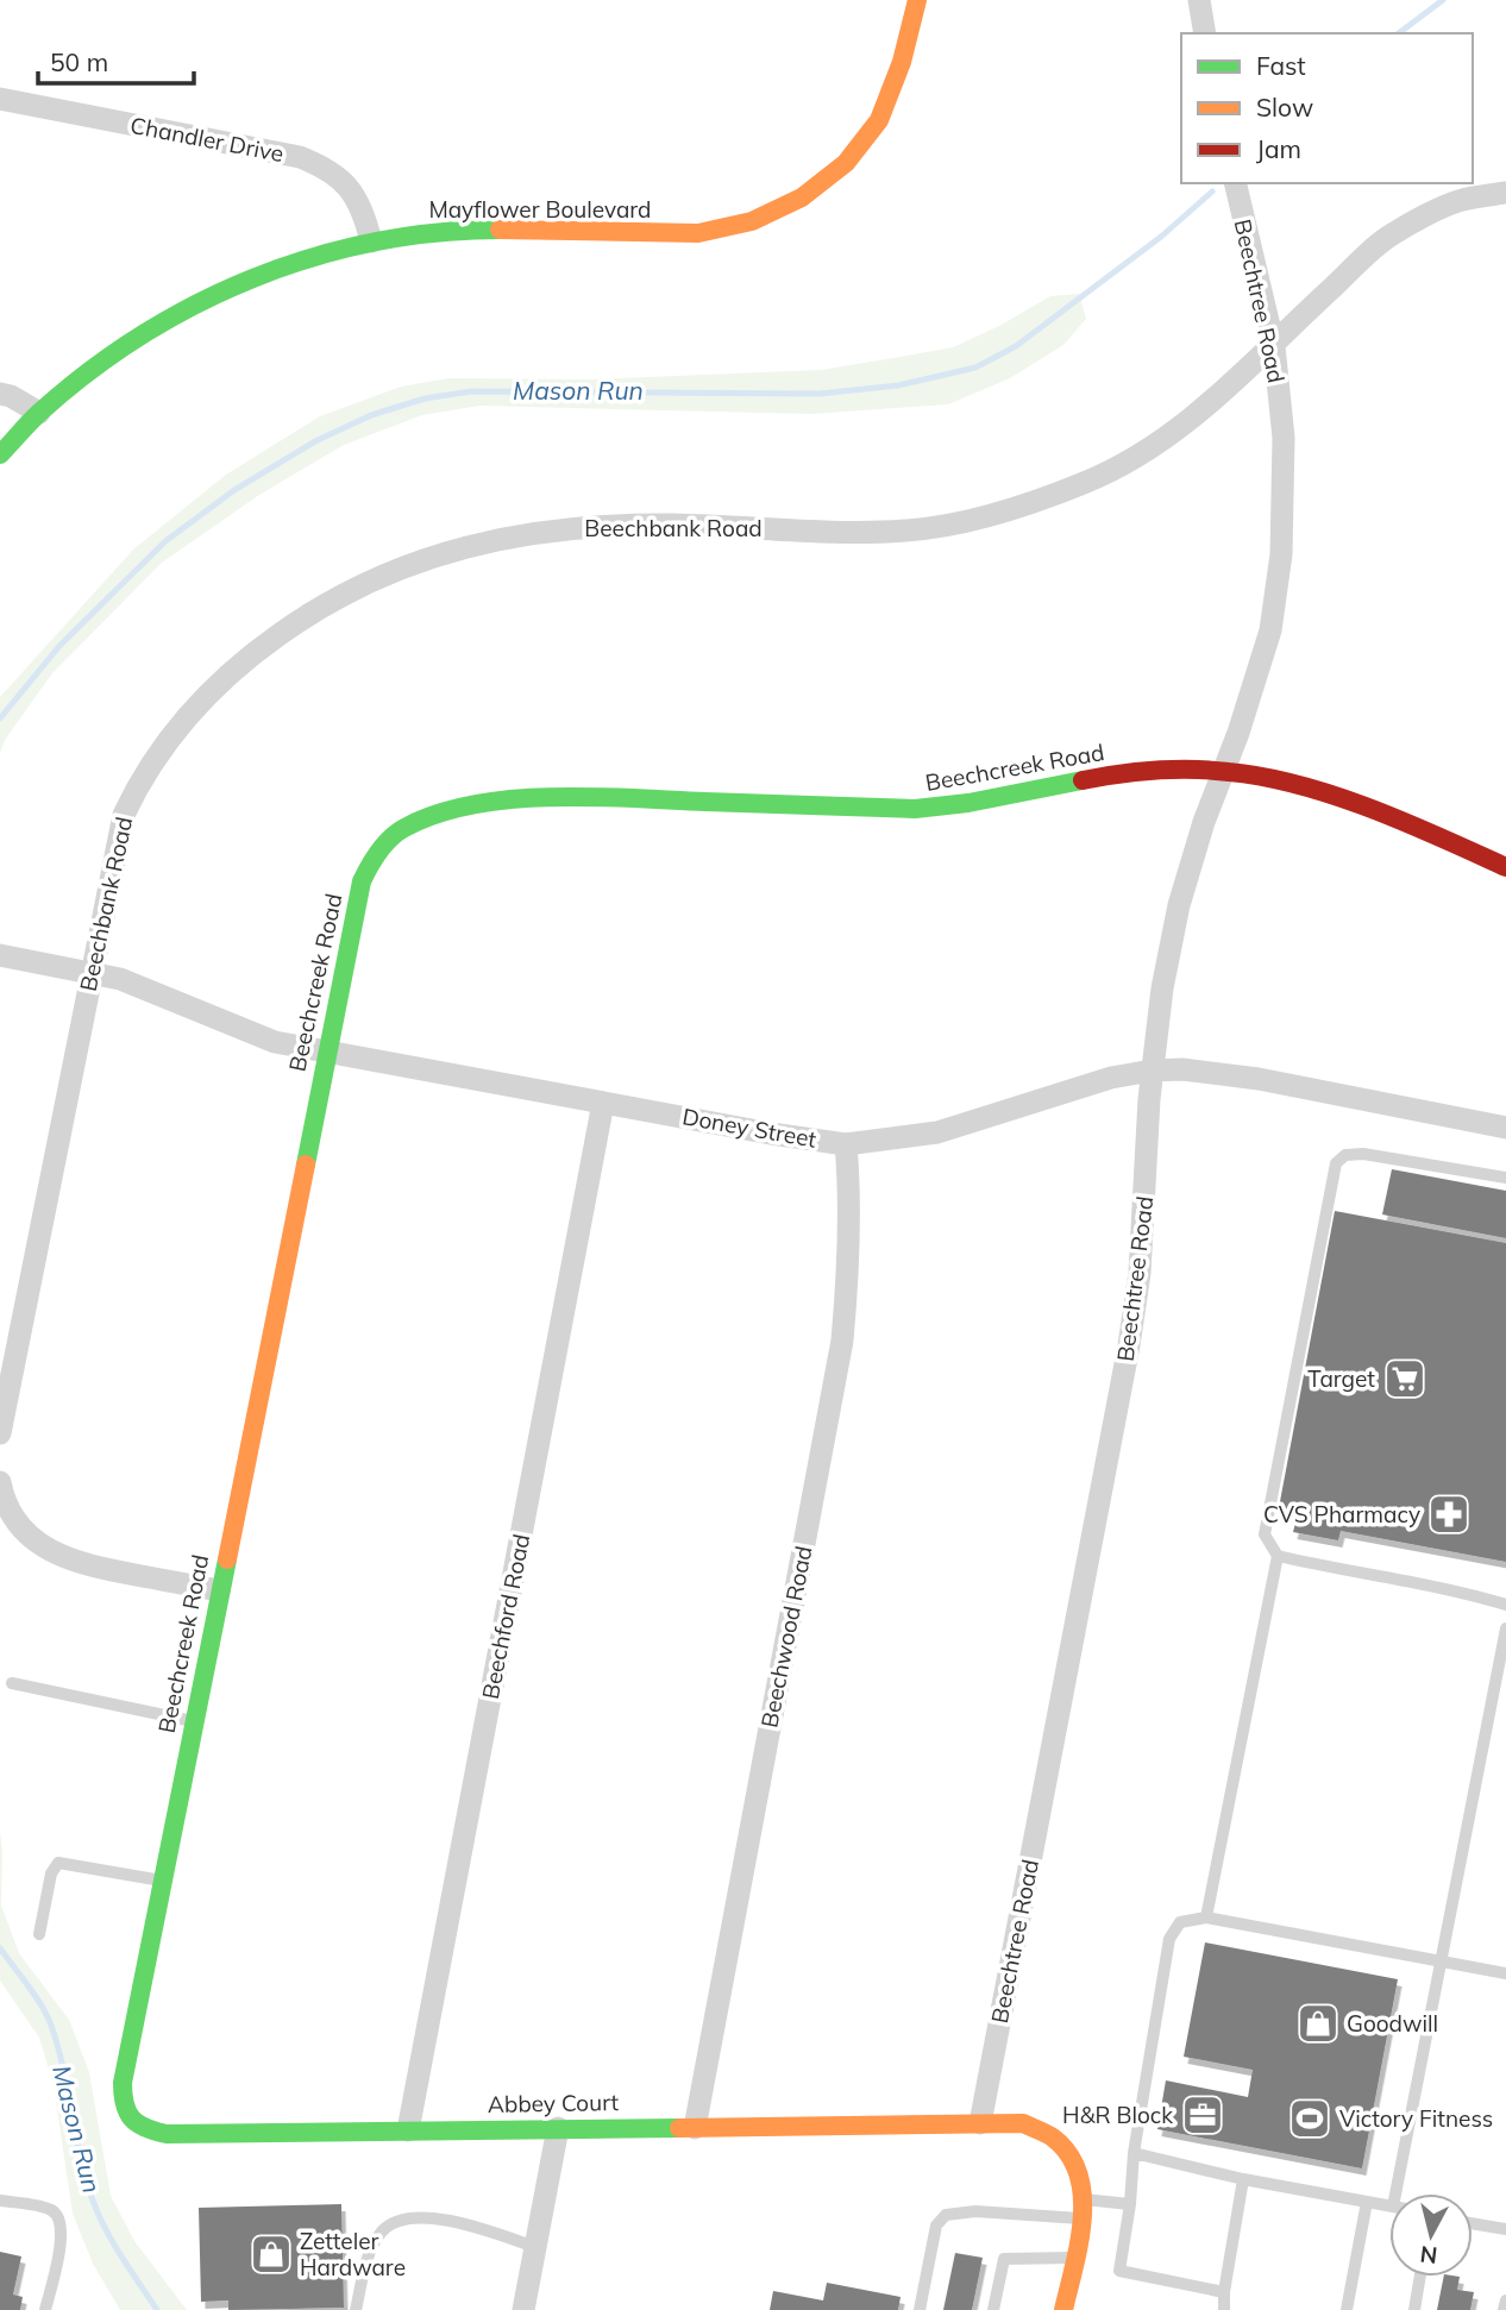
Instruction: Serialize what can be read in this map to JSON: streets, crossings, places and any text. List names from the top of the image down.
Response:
{
  "streets": {
    "street": [
      "Chandler Drive",
      "Mayflower Boulevard",
      "Beechtree Road",
      "Beechbank Road",
      "Beechcreek Road",
      "Doney Street",
      "Beechford Road",
      "Beechwood Road",
      "Abbey Court"
    ]
  },
  "crossings": [
    ["Chandler Drive", "Mayflower Boulevard"],
    ["Beechtree Road", "Beechbank Road"],
    ["Beechtree Road", "Beechcreek Road"],
    ["Beechtree Road", "Doney Street"],
    ["Beechtree Road", "Abbey Court"],
    ["Beechbank Road", "Doney Street"],
    ["Beechcreek Road", "Doney Street"],
    ["Beechcreek Road", "Abbey Court"],
    ["Doney Street", "Beechford Road"],
    ["Doney Street", "Beechwood Road"],
    ["Beechford Road", "Abbey Court"],
    ["Beechwood Road", "Abbey Court"]
  ],
  "water": ["Mason Run"],
  "places": {
    "supermarket": ["Target"],
    "pharmacy": ["CVS Pharmacy"],
    "shop": ["Goodwill", "Zetteler Hardware"],
    "office": ["H&R Block"],
    "sports": ["Victory Fitness"]
  },
  "legend": ["Fast", "Slow", "Jam"],
  "scale_bar": "50 m",
  "north": "bottom"
}
